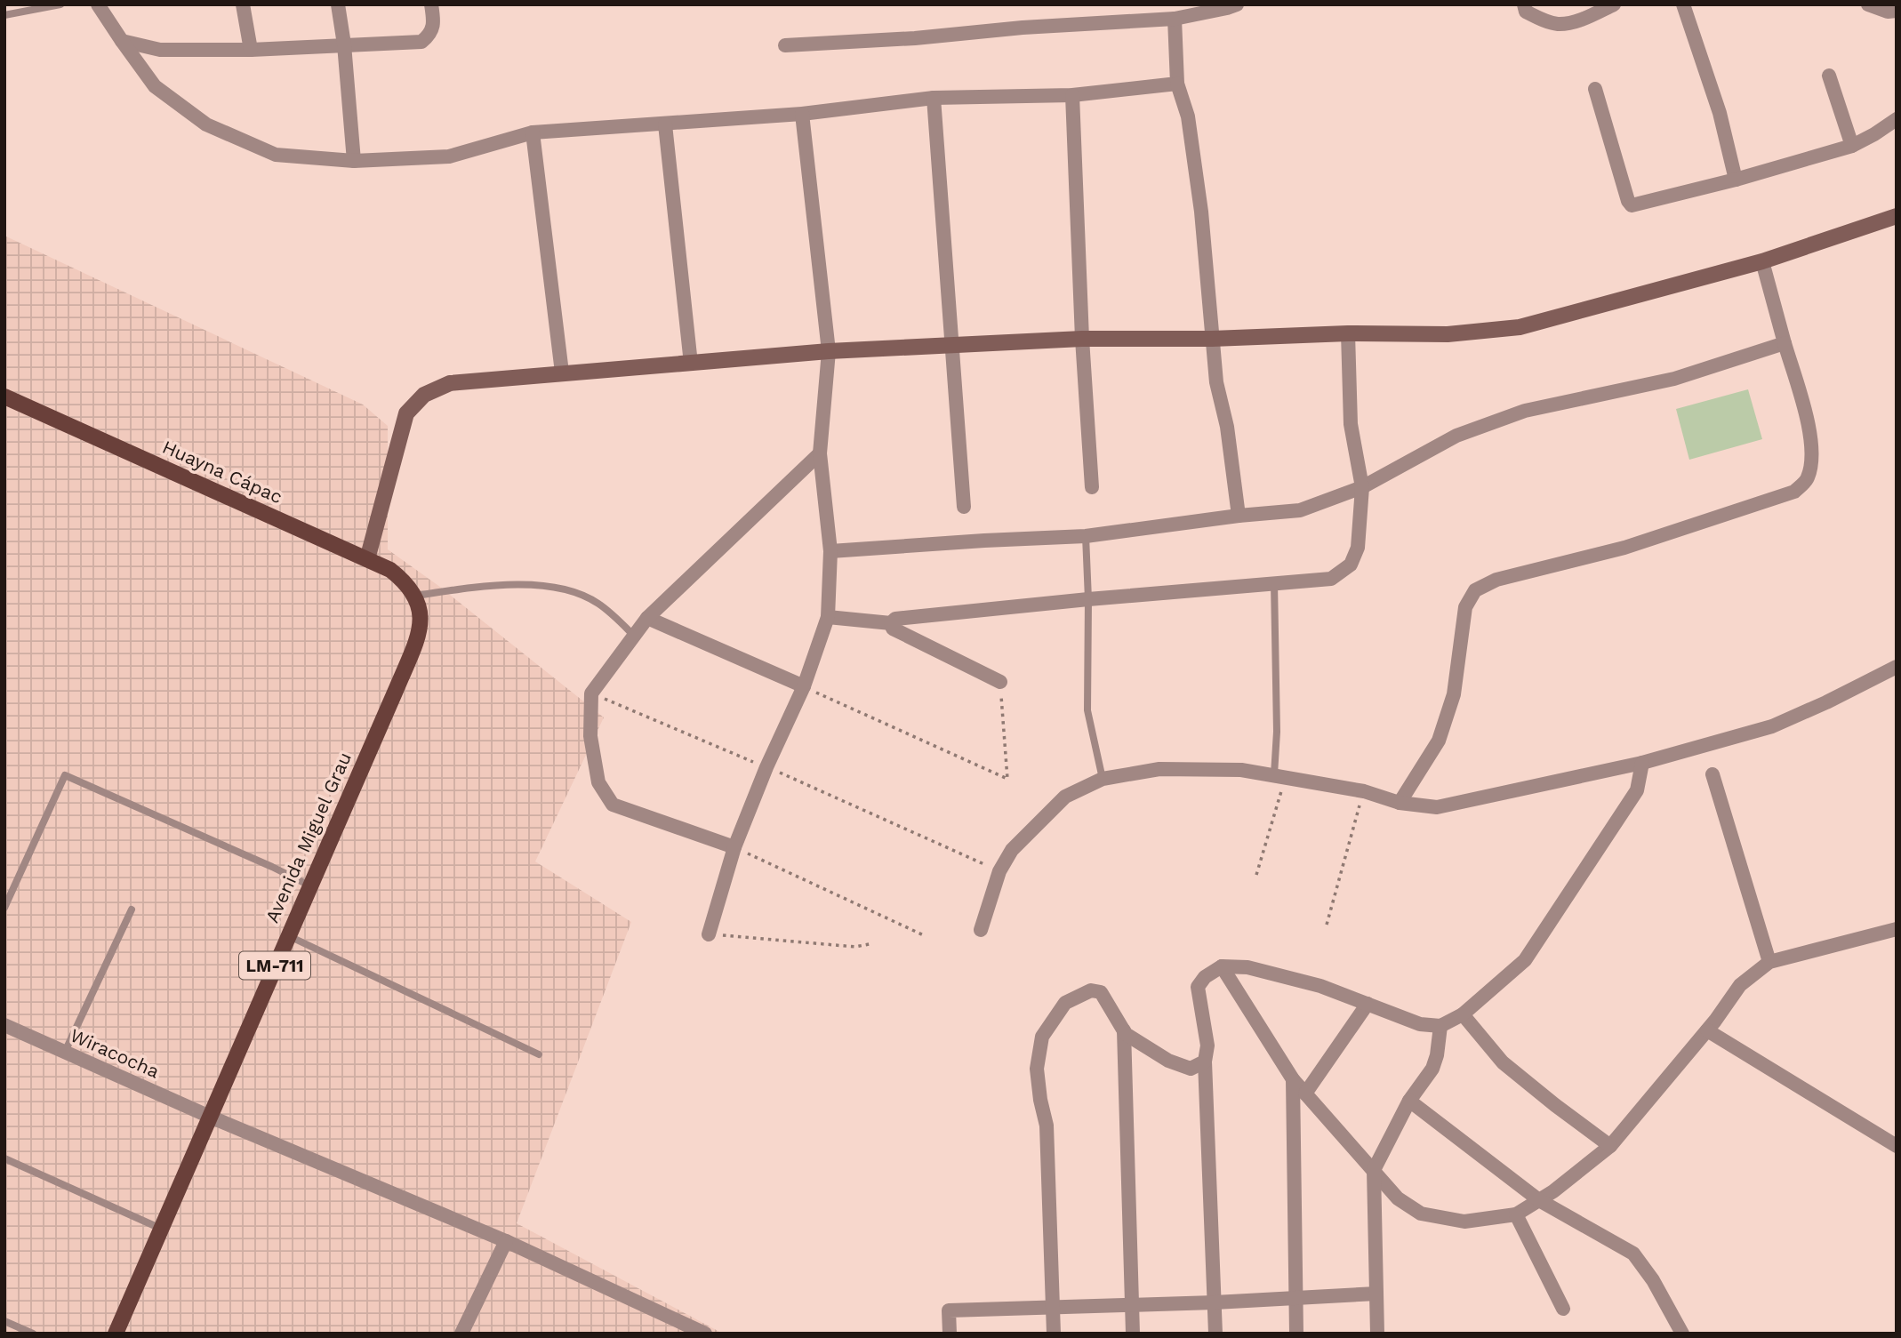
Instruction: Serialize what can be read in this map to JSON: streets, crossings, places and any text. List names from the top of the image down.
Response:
{
  "streets": {
    "main road": ["Huayna Cápac", "Avenida Miguel Grau", "LM-711"],
    "street": ["Wiracocha"]
  },
  "crossings": [
    ["Huayna Cápac", "Avenida Miguel Grau"],
    ["Avenida Miguel Grau", "Wiracocha"]
  ]
}
